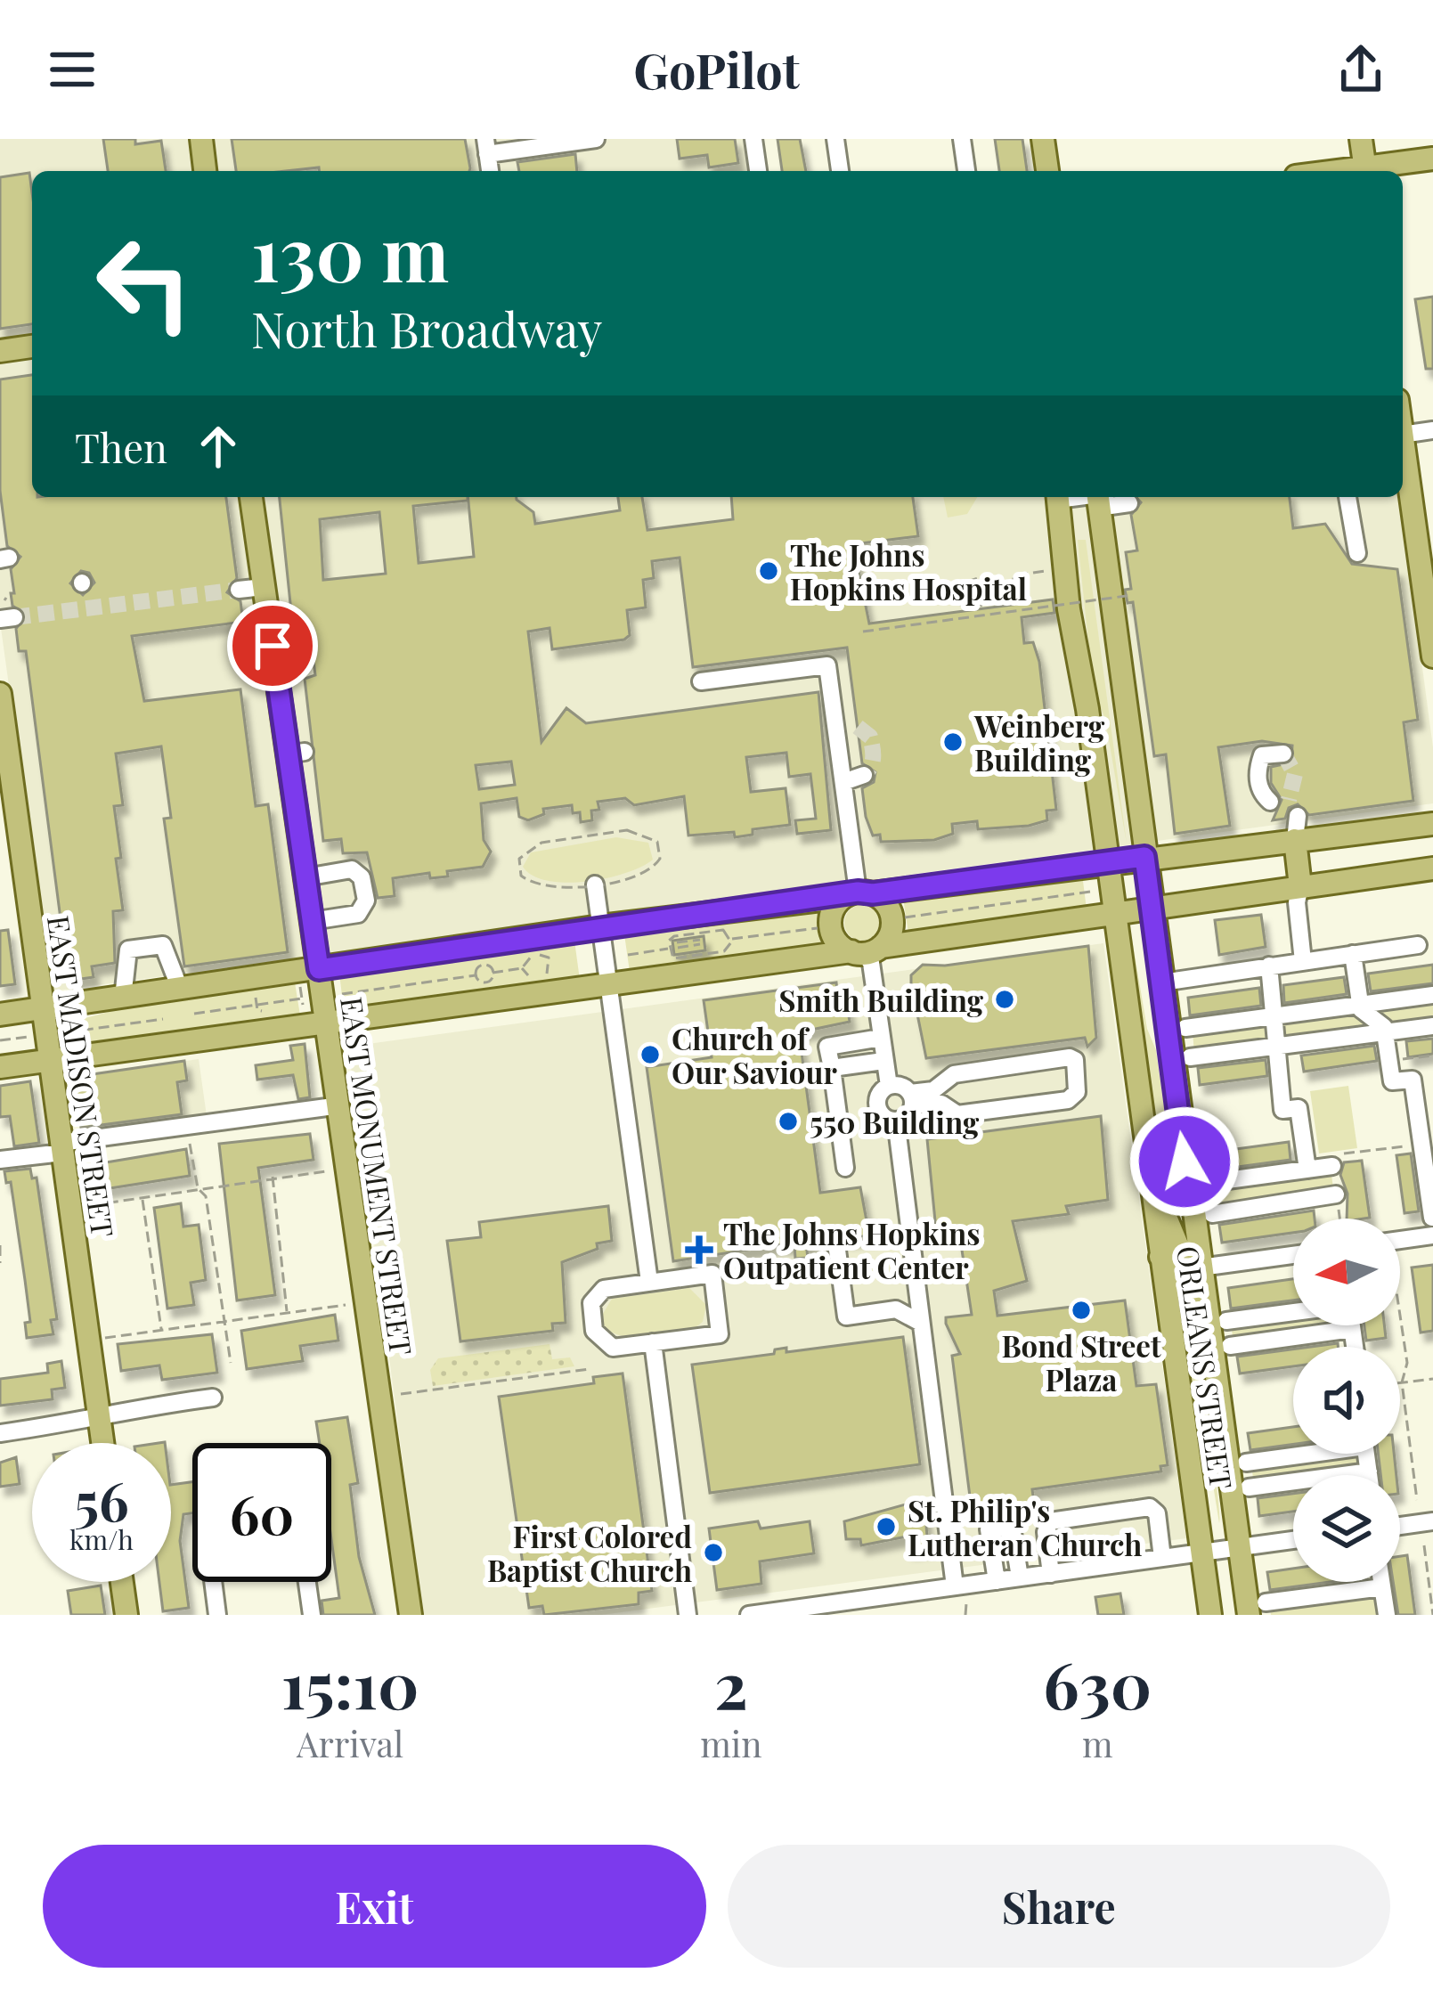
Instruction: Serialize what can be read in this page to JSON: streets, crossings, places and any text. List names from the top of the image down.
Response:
{
  "streets": {
    "main road": ["EAST MADISON STREET", "EAST MONUMENT STREET", "ORLEANS STREET"]
  },
  "places": {
    "other": [
      "The Johns Hopkins Hospital",
      "Weinberg Building",
      "Smith Building",
      "Church of Our Saviour",
      "550 Building",
      "Bond Street Plaza",
      "St. Philip's Lutheran Church",
      "First Colored Baptist Church"
    ],
    "health": ["The Johns Hopkins Outpatient Center"]
  },
  "north": "left",
  "page": {
    "header": "GoPilot",
    "turn": ["130 m", "North Broadway"],
    "then": "Then",
    "speed": "56 km/h",
    "limit": "60",
    "eta": [
      "15:10",
      "Arrival",
      "2",
      "min",
      "630",
      "m"
    ],
    "buttons": ["Exit", "Share"]
  }
}
